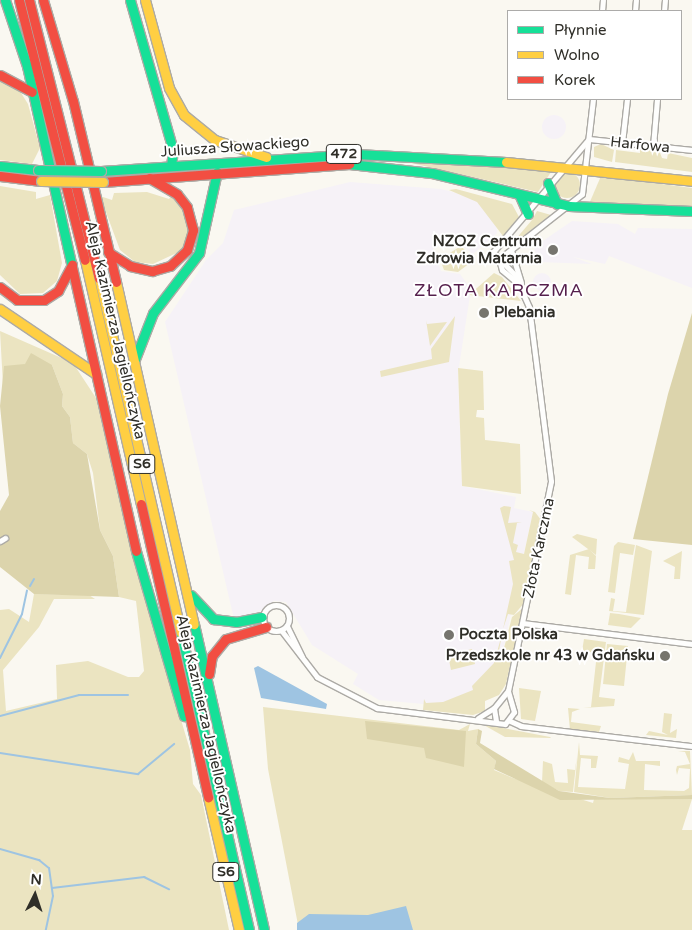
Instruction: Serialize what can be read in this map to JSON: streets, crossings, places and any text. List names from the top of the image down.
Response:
{
  "streets": {
    "main road": [
      "Juliusza Słowackiego",
      "472",
      "Aleja Kazimierza Jagiellończyka",
      "S6"
    ],
    "street": ["Harfowa", "Złota Karczma"]
  },
  "crossings": [
    ["Harfowa", "Juliusza Słowackiego"],
    ["Harfowa", "472"],
    ["Harfowa", "Złota Karczma"],
    ["Juliusza Słowackiego", "472"],
    ["Juliusza Słowackiego", "Złota Karczma"],
    ["472", "Złota Karczma"]
  ],
  "districts": ["ZŁOTA KARCZMA"],
  "places": [
    "NZOZ Centrum Zdrowia Matarnia",
    "Plebania",
    "Poczta Polska",
    "Przedszkole nr 43 w Gdańsku"
  ],
  "legend": ["Płynnie", "Wolno", "Korek"],
  "north": "top"
}
